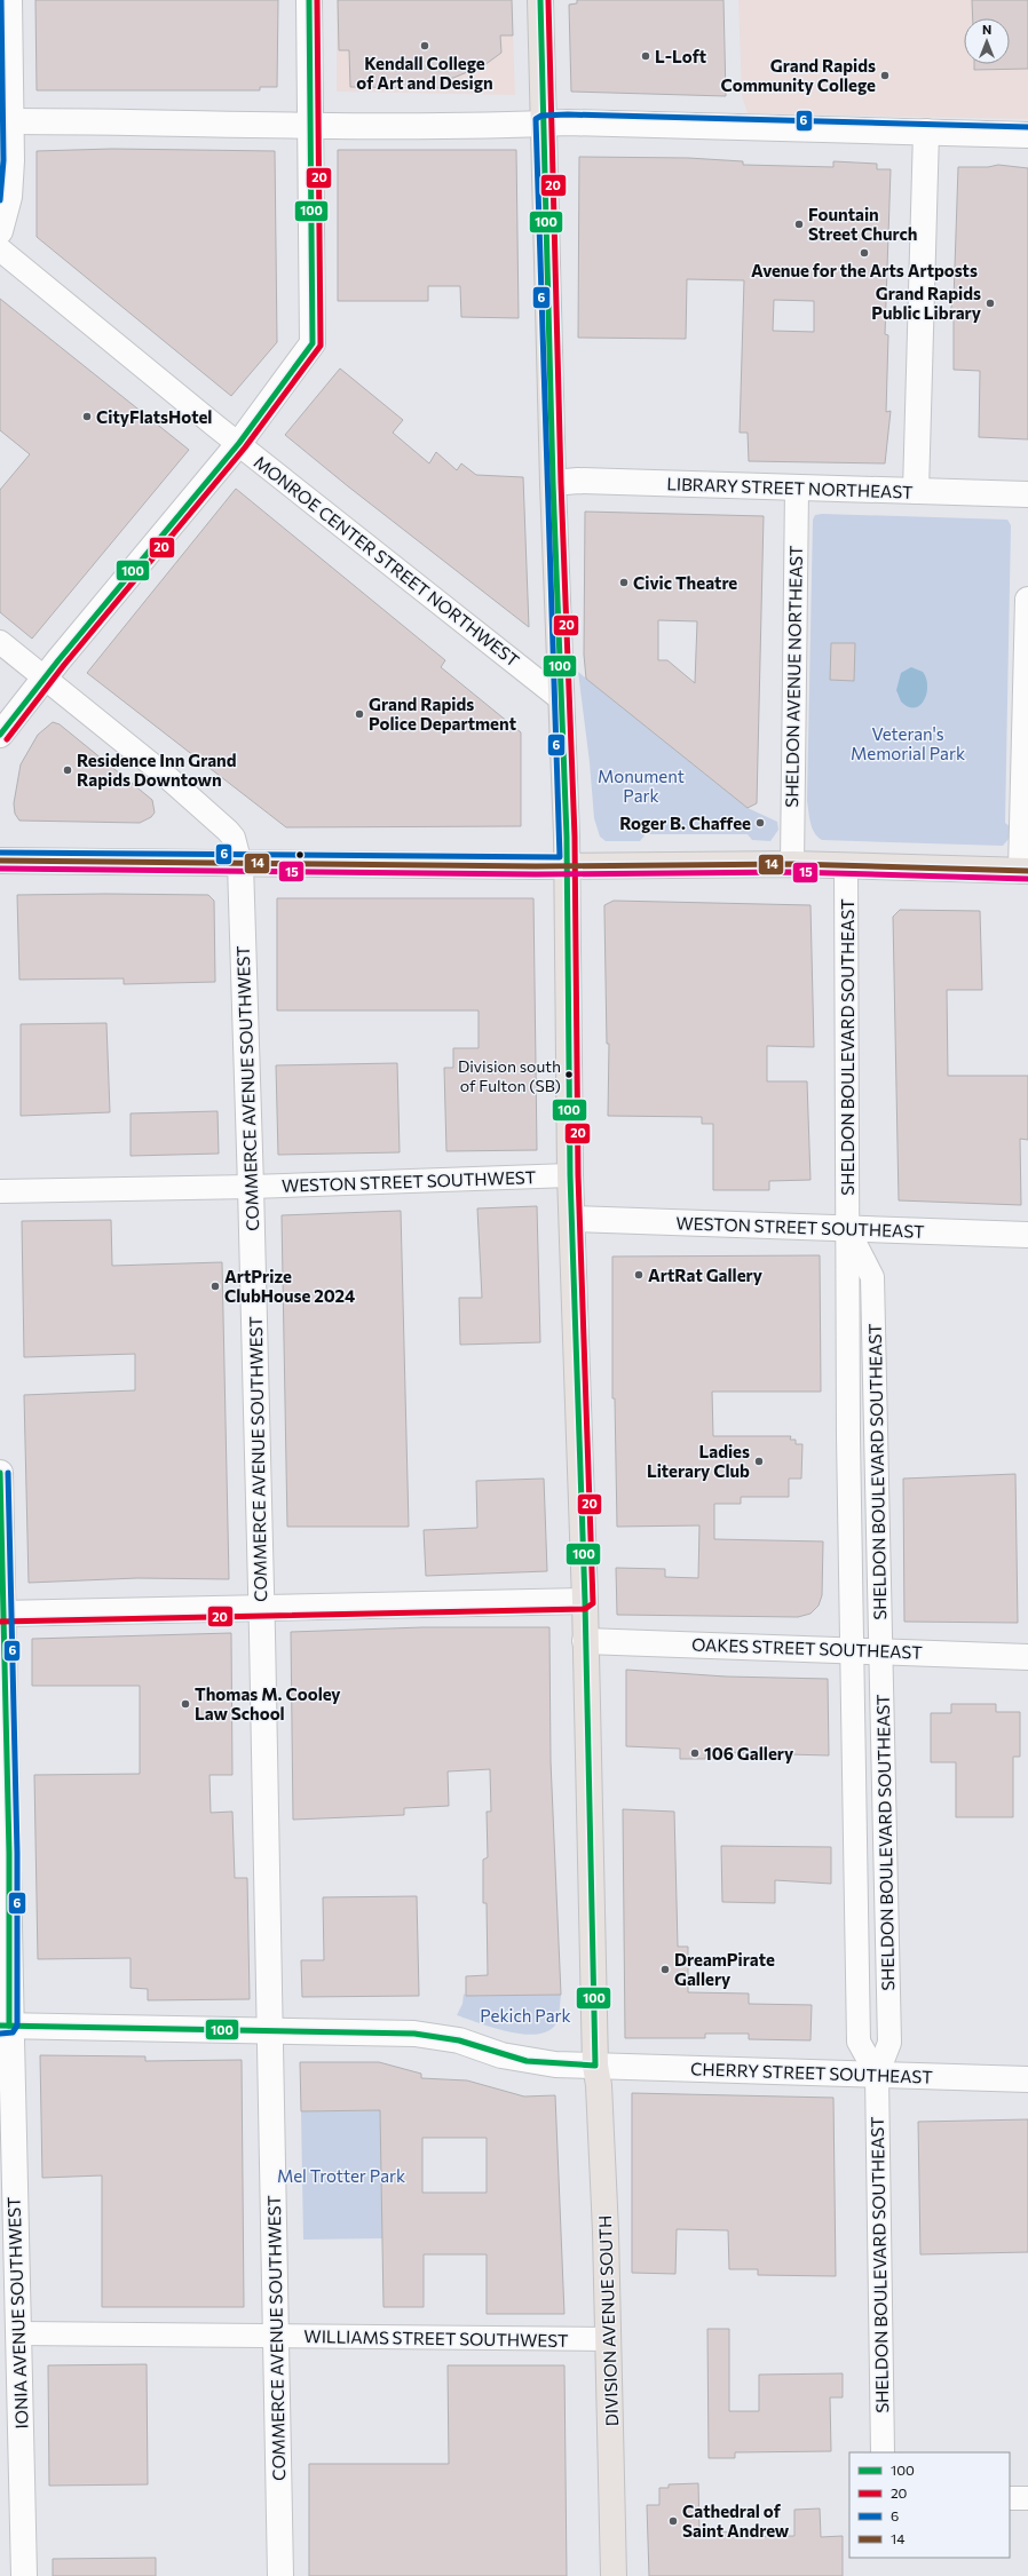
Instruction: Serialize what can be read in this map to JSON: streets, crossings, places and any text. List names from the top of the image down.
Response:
{
  "streets": {
    "main road": ["DIVISION AVENUE SOUTH"],
    "street": [
      "LIBRARY STREET NORTHEAST",
      "MONROE CENTER STREET NORTHWEST",
      "SHELDON AVENUE NORTHEAST",
      "SHELDON BOULEVARD SOUTHEAST",
      "COMMERCE AVENUE SOUTHWEST",
      "WESTON STREET SOUTHWEST",
      "WESTON STREET SOUTHEAST",
      "OAKES STREET SOUTHEAST",
      "CHERRY STREET SOUTHEAST",
      "IONIA AVENUE SOUTHWEST",
      "WILLIAMS STREET SOUTHWEST"
    ]
  },
  "crossings": [
    ["LIBRARY STREET NORTHEAST", "SHELDON AVENUE NORTHEAST"],
    ["LIBRARY STREET NORTHEAST", "DIVISION AVENUE SOUTH"],
    ["MONROE CENTER STREET NORTHWEST", "DIVISION AVENUE SOUTH"],
    ["SHELDON BOULEVARD SOUTHEAST", "WESTON STREET SOUTHEAST"],
    ["SHELDON BOULEVARD SOUTHEAST", "OAKES STREET SOUTHEAST"],
    ["SHELDON BOULEVARD SOUTHEAST", "CHERRY STREET SOUTHEAST"],
    ["COMMERCE AVENUE SOUTHWEST", "WESTON STREET SOUTHWEST"],
    ["COMMERCE AVENUE SOUTHWEST", "CHERRY STREET SOUTHEAST"],
    ["COMMERCE AVENUE SOUTHWEST", "WILLIAMS STREET SOUTHWEST"],
    ["WESTON STREET SOUTHWEST", "DIVISION AVENUE SOUTH"],
    ["WESTON STREET SOUTHEAST", "DIVISION AVENUE SOUTH"],
    ["OAKES STREET SOUTHEAST", "DIVISION AVENUE SOUTH"],
    ["CHERRY STREET SOUTHEAST", "IONIA AVENUE SOUTHWEST"],
    ["CHERRY STREET SOUTHEAST", "DIVISION AVENUE SOUTH"],
    ["IONIA AVENUE SOUTHWEST", "WILLIAMS STREET SOUTHWEST"],
    ["DIVISION AVENUE SOUTH", "WILLIAMS STREET SOUTHWEST"]
  ],
  "parks": [
    "Veteran's Memorial Park",
    "Monument Park",
    "Pekich Park",
    "Mel Trotter Park"
  ],
  "places": [
    "Kendall College of Art and Design",
    "L-Loft",
    "Grand Rapids Community College",
    "Fountain Street Church",
    "Avenue for the Arts Artposts",
    "Grand Rapids Public Library",
    "CityFlatsHotel",
    "Civic Theatre",
    "Grand Rapids Police Department",
    "Residence Inn Grand Rapids Downtown",
    "Roger B. Chaffee",
    "Division south of Fulton (SB)",
    "ArtRat Gallery",
    "ArtPrize ClubHouse 2024",
    "Ladies Literary Club",
    "Thomas M. Cooley Law School",
    "106 Gallery",
    "DreamPirate Gallery",
    "Cathedral of Saint Andrew"
  ],
  "lines": [
    "transit line 100",
    "transit line 20",
    "transit line 6",
    "transit line 14",
    "transit line 15"
  ],
  "legend": [
    "100",
    "20",
    "6",
    "14"
  ],
  "north": "top"
}
